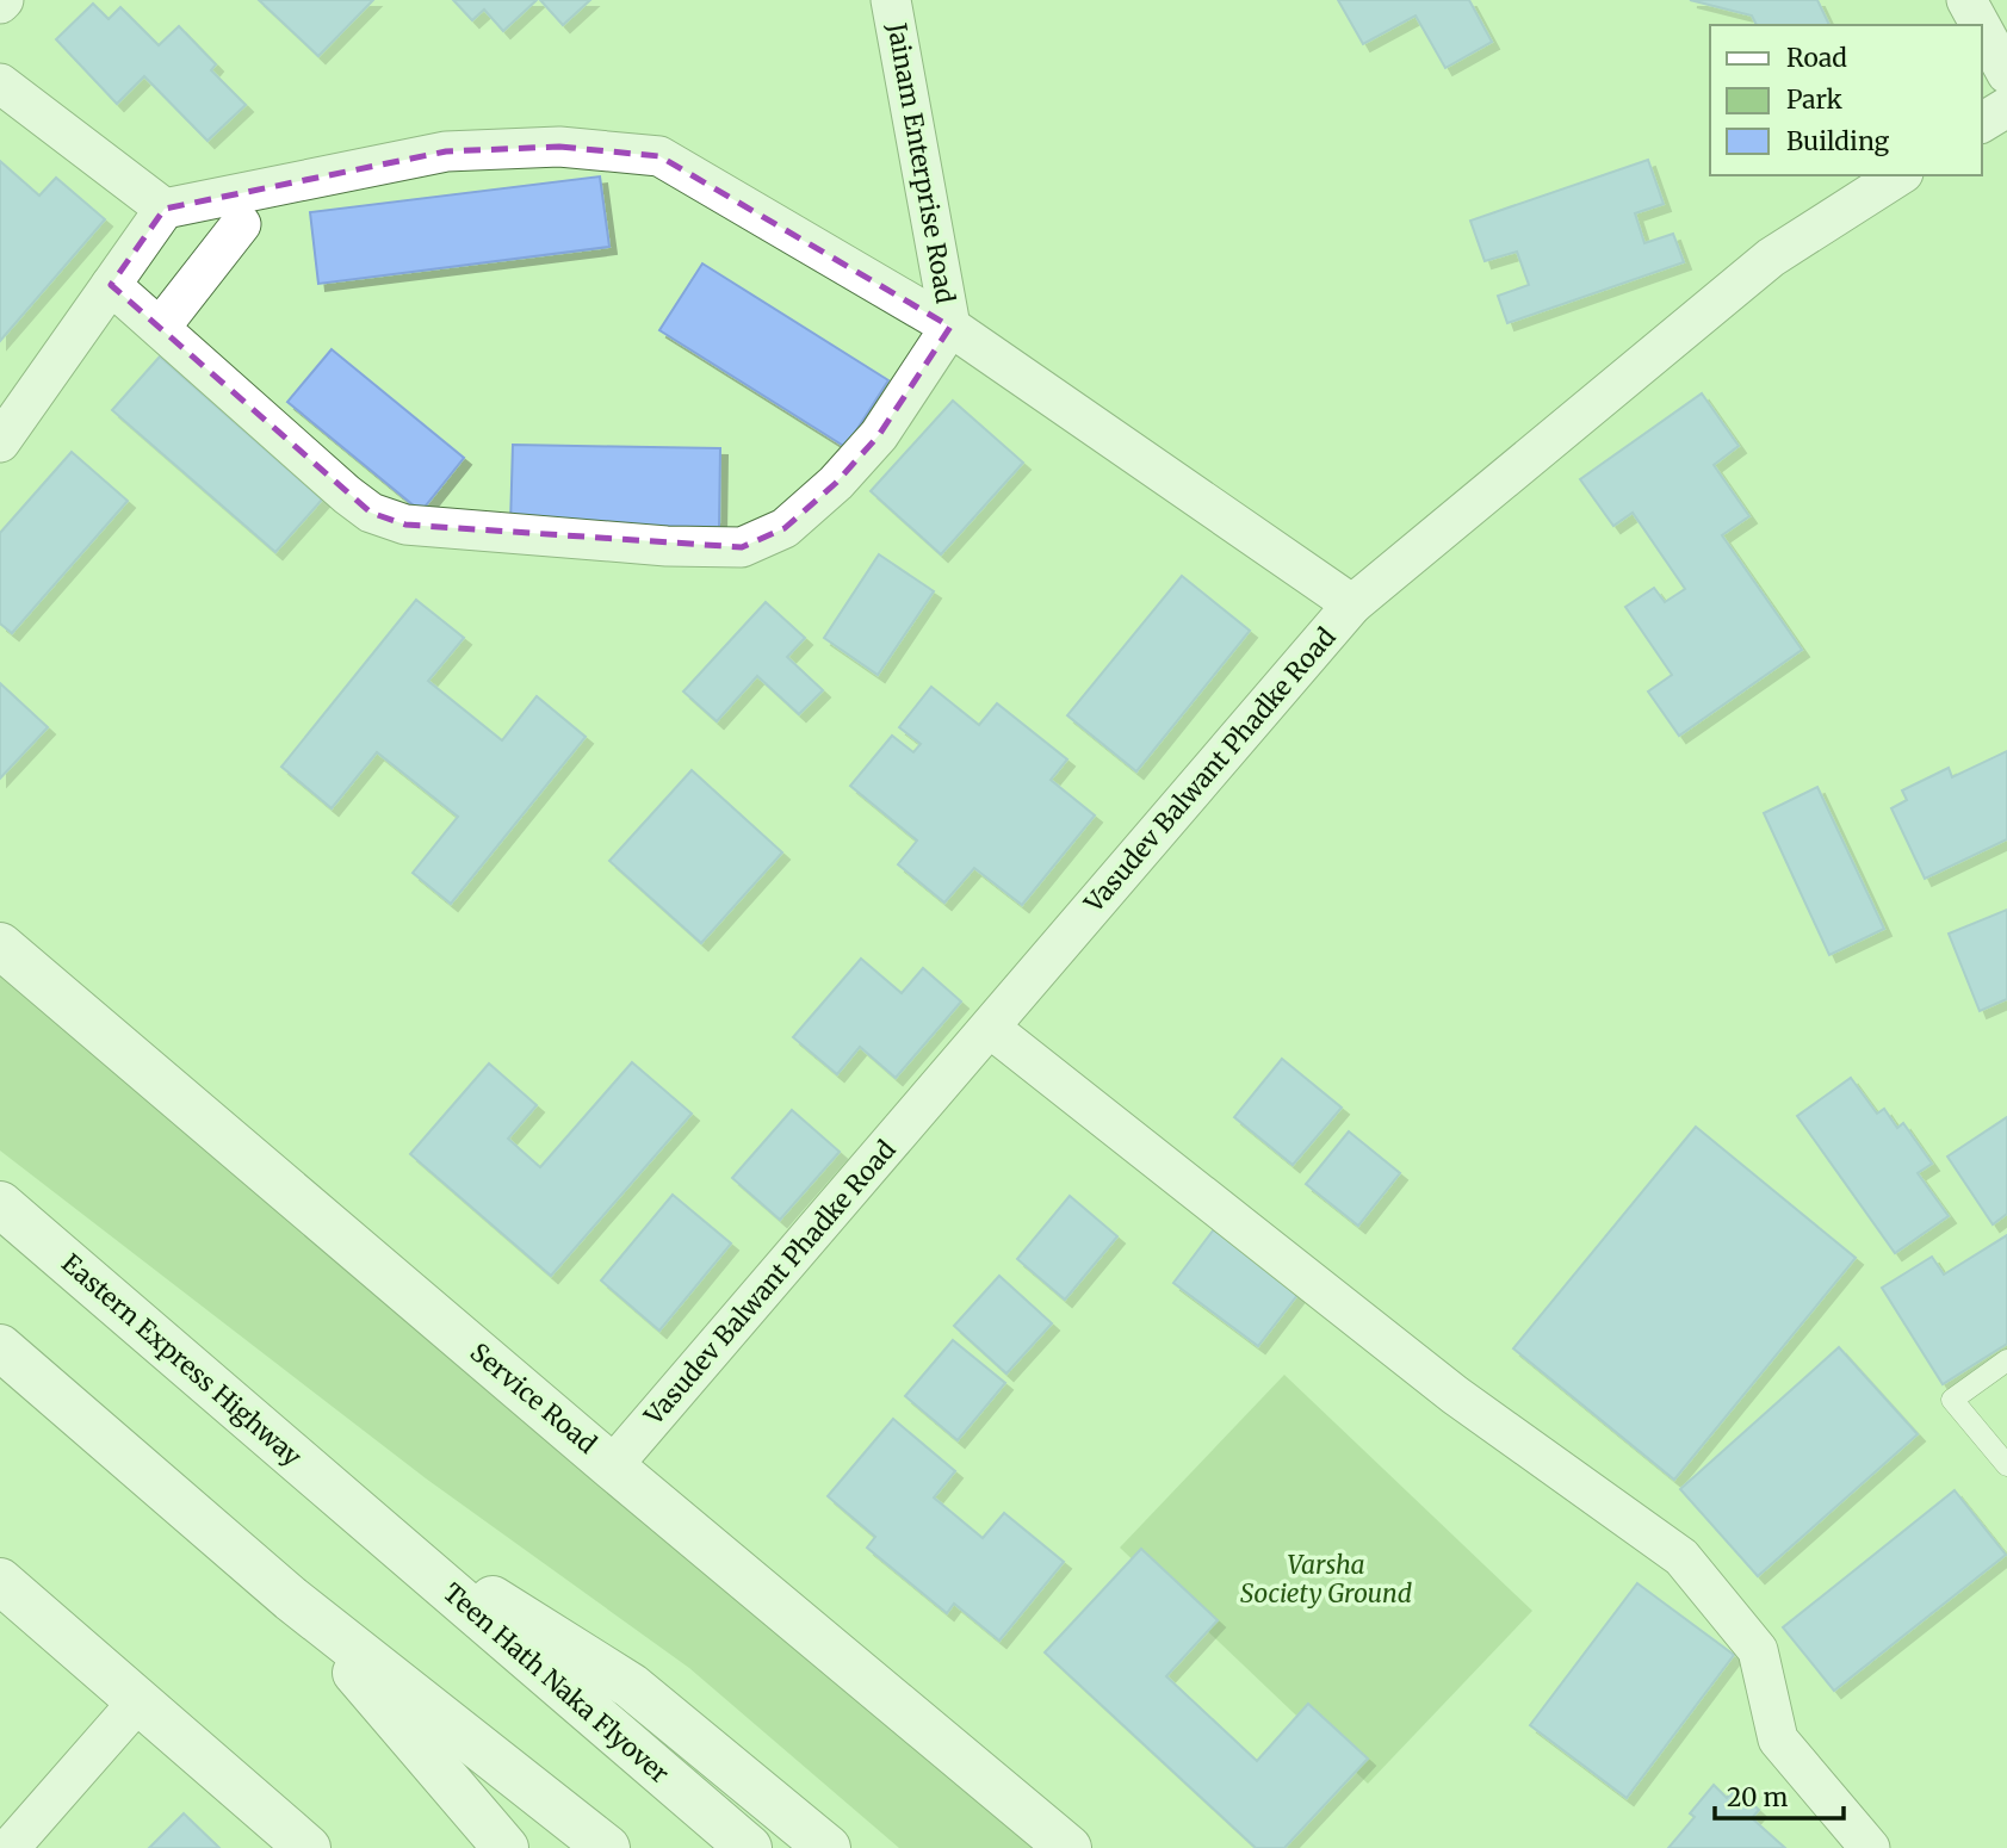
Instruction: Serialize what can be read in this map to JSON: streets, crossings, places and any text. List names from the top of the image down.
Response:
{
  "streets": {
    "main road": ["Eastern Express Highway", "Service Road", "Teen Hath Naka Flyover"],
    "street": ["Jainam Enterprise Road", "Vasudev Balwant Phadke Road"]
  },
  "crossings": [
    ["Vasudev Balwant Phadke Road", "Service Road"],
    ["Eastern Express Highway", "Teen Hath Naka Flyover"]
  ],
  "parks": ["Varsha Society Ground"],
  "legend": ["Road", "Park", "Building"],
  "scale_bar": "20 m"
}
